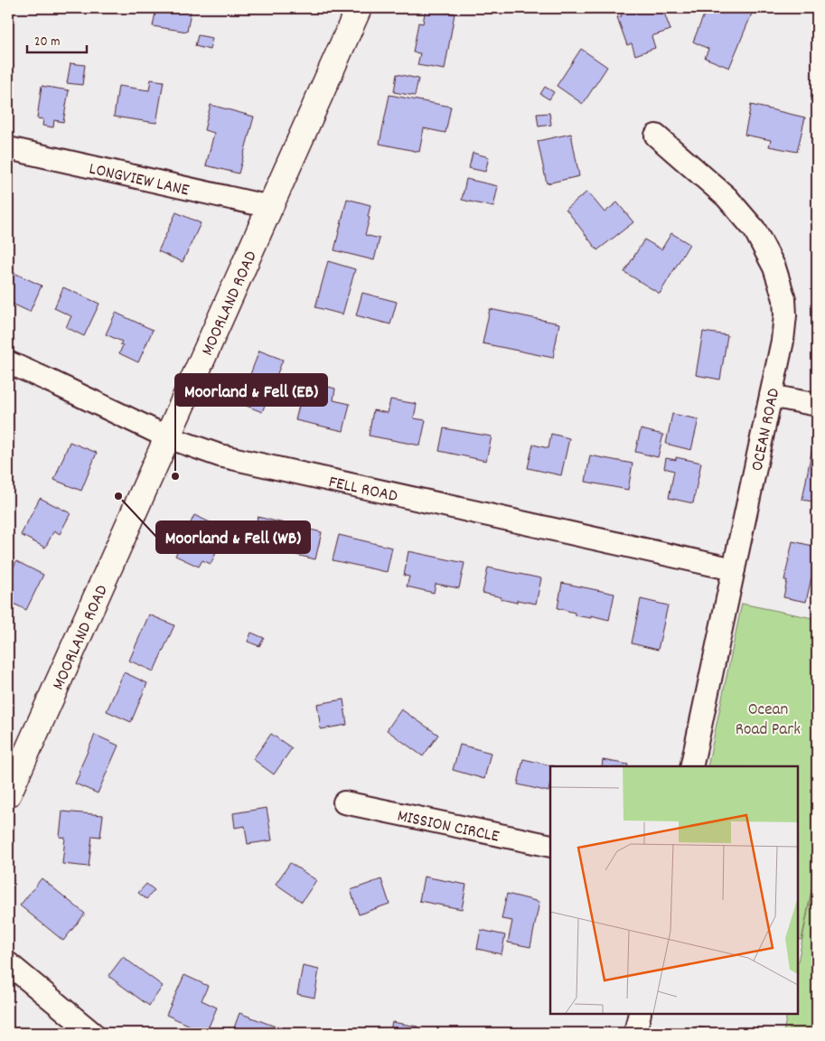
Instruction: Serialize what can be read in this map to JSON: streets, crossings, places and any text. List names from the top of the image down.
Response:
{
  "streets": {
    "street": [
      "LONGVIEW LANE",
      "MOORLAND ROAD",
      "OCEAN ROAD",
      "FELL ROAD",
      "MISSION CIRCLE"
    ]
  },
  "crossings": [
    ["LONGVIEW LANE", "MOORLAND ROAD"],
    ["MOORLAND ROAD", "FELL ROAD"],
    ["OCEAN ROAD", "FELL ROAD"]
  ],
  "parks": ["Ocean Road Park"],
  "places": ["Moorland & Fell (EB)", "Moorland & Fell (WB)"],
  "scale_bar": "20 m"
}
